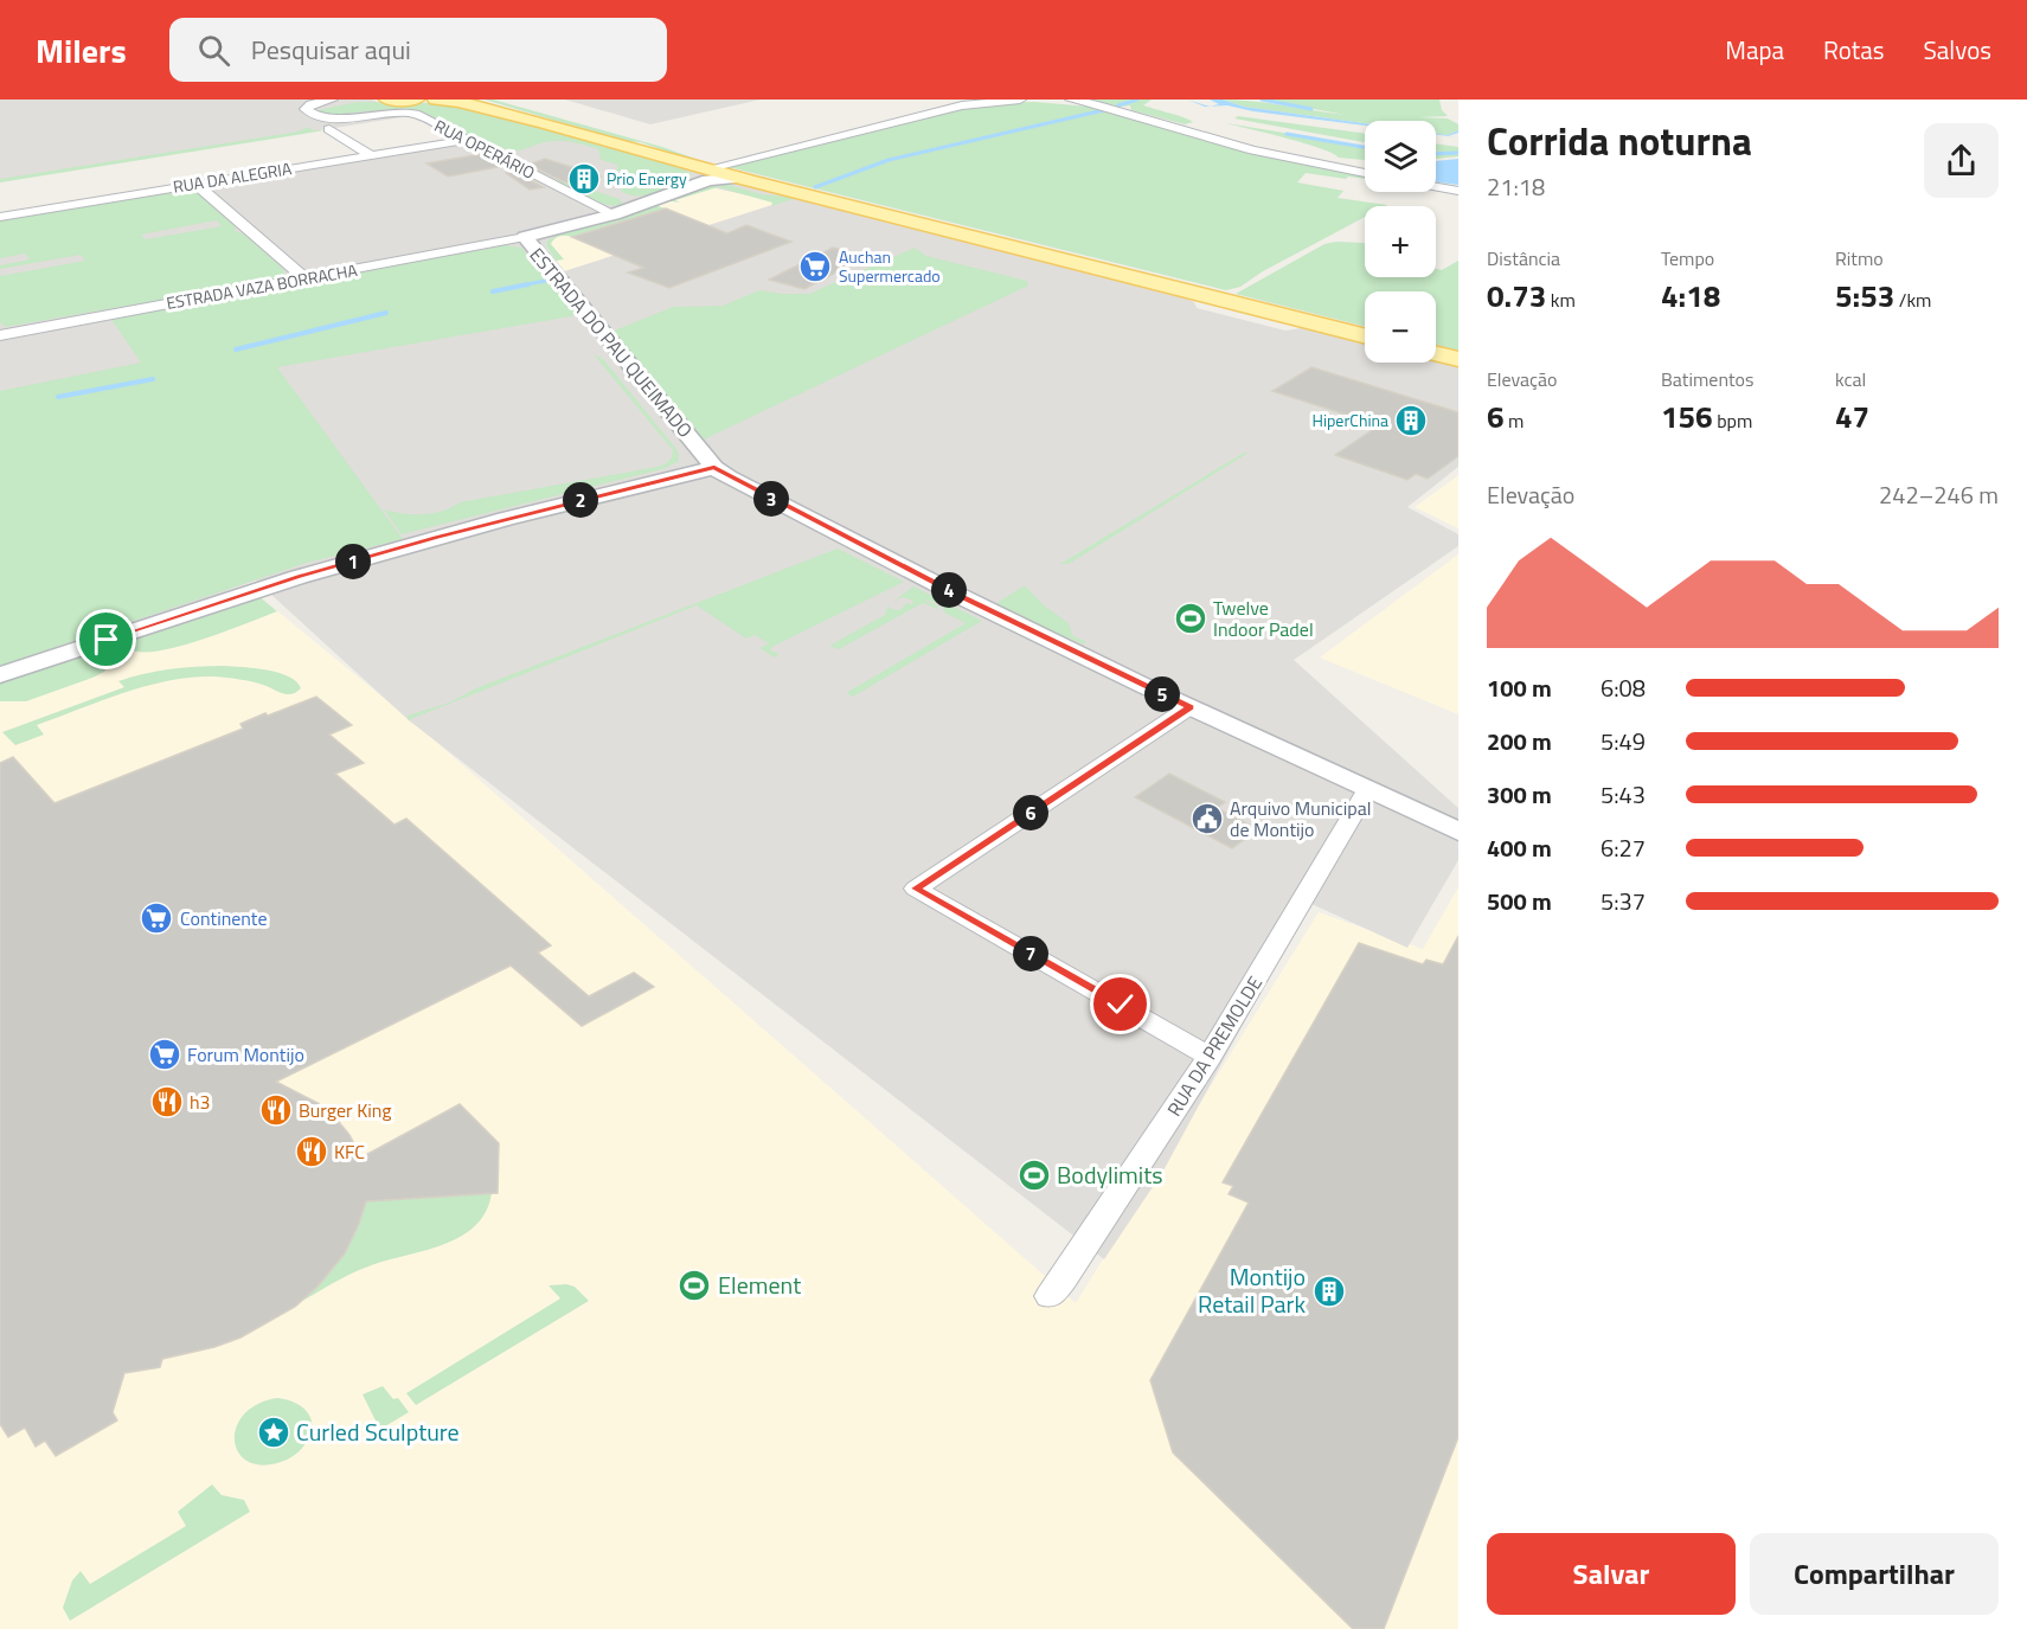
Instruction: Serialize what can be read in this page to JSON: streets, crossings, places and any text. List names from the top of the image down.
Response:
{
  "streets": {
    "street": [
      "RUA OPERÁRIO",
      "RUA DA ALEGRIA",
      "ESTRADA VAZA BORRACHA",
      "ESTRADA DO PAU QUEIMADO",
      "RUA DA PREMOLDE"
    ]
  },
  "crossings": [
    ["RUA OPERÁRIO", "RUA DA ALEGRIA"],
    ["ESTRADA VAZA BORRACHA", "ESTRADA DO PAU QUEIMADO"],
    ["ESTRADA DO PAU QUEIMADO", "RUA DA PREMOLDE"]
  ],
  "places": {
    "building": ["Prio Energy", "HiperChina", "Montijo Retail Park"],
    "supermarket": ["Auchan Supermercado", "Continente", "Forum Montijo"],
    "sports": ["Twelve Indoor Padel", "Bodylimits", "Element"],
    "public building": ["Arquivo Municipal de Montijo"],
    "restaurant": ["h3", "Burger King", "KFC"],
    "place": ["Curled Sculpture"]
  },
  "page": {
    "header": "Milers",
    "search": "Pesquisar aqui",
    "nav": ["Mapa", "Rotas", "Salvos"],
    "heading": ["Corrida noturna", "21:18"],
    "map_buttons": ["+", "−"],
    "stats": [
      ["Distância", "0.73 km"],
      ["Tempo", "4:18"],
      ["Ritmo", "5:53 /km"],
      ["Elevação", "6 m"],
      ["Batimentos", "156 bpm"],
      ["kcal", "47"]
    ],
    "chart": ["Elevação", "242–246 m"],
    "pins": [
      "3",
      "2",
      "1",
      "4",
      "5",
      "6",
      "7"
    ],
    "list": [
      {
        "name": "100 m",
        "note": "6:08"
      },
      {
        "name": "200 m",
        "note": "5:49"
      },
      {
        "name": "300 m",
        "note": "5:43"
      },
      {
        "name": "400 m",
        "note": "6:27"
      },
      {
        "name": "500 m",
        "note": "5:37"
      }
    ],
    "buttons": ["Salvar", "Compartilhar"]
  }
}
